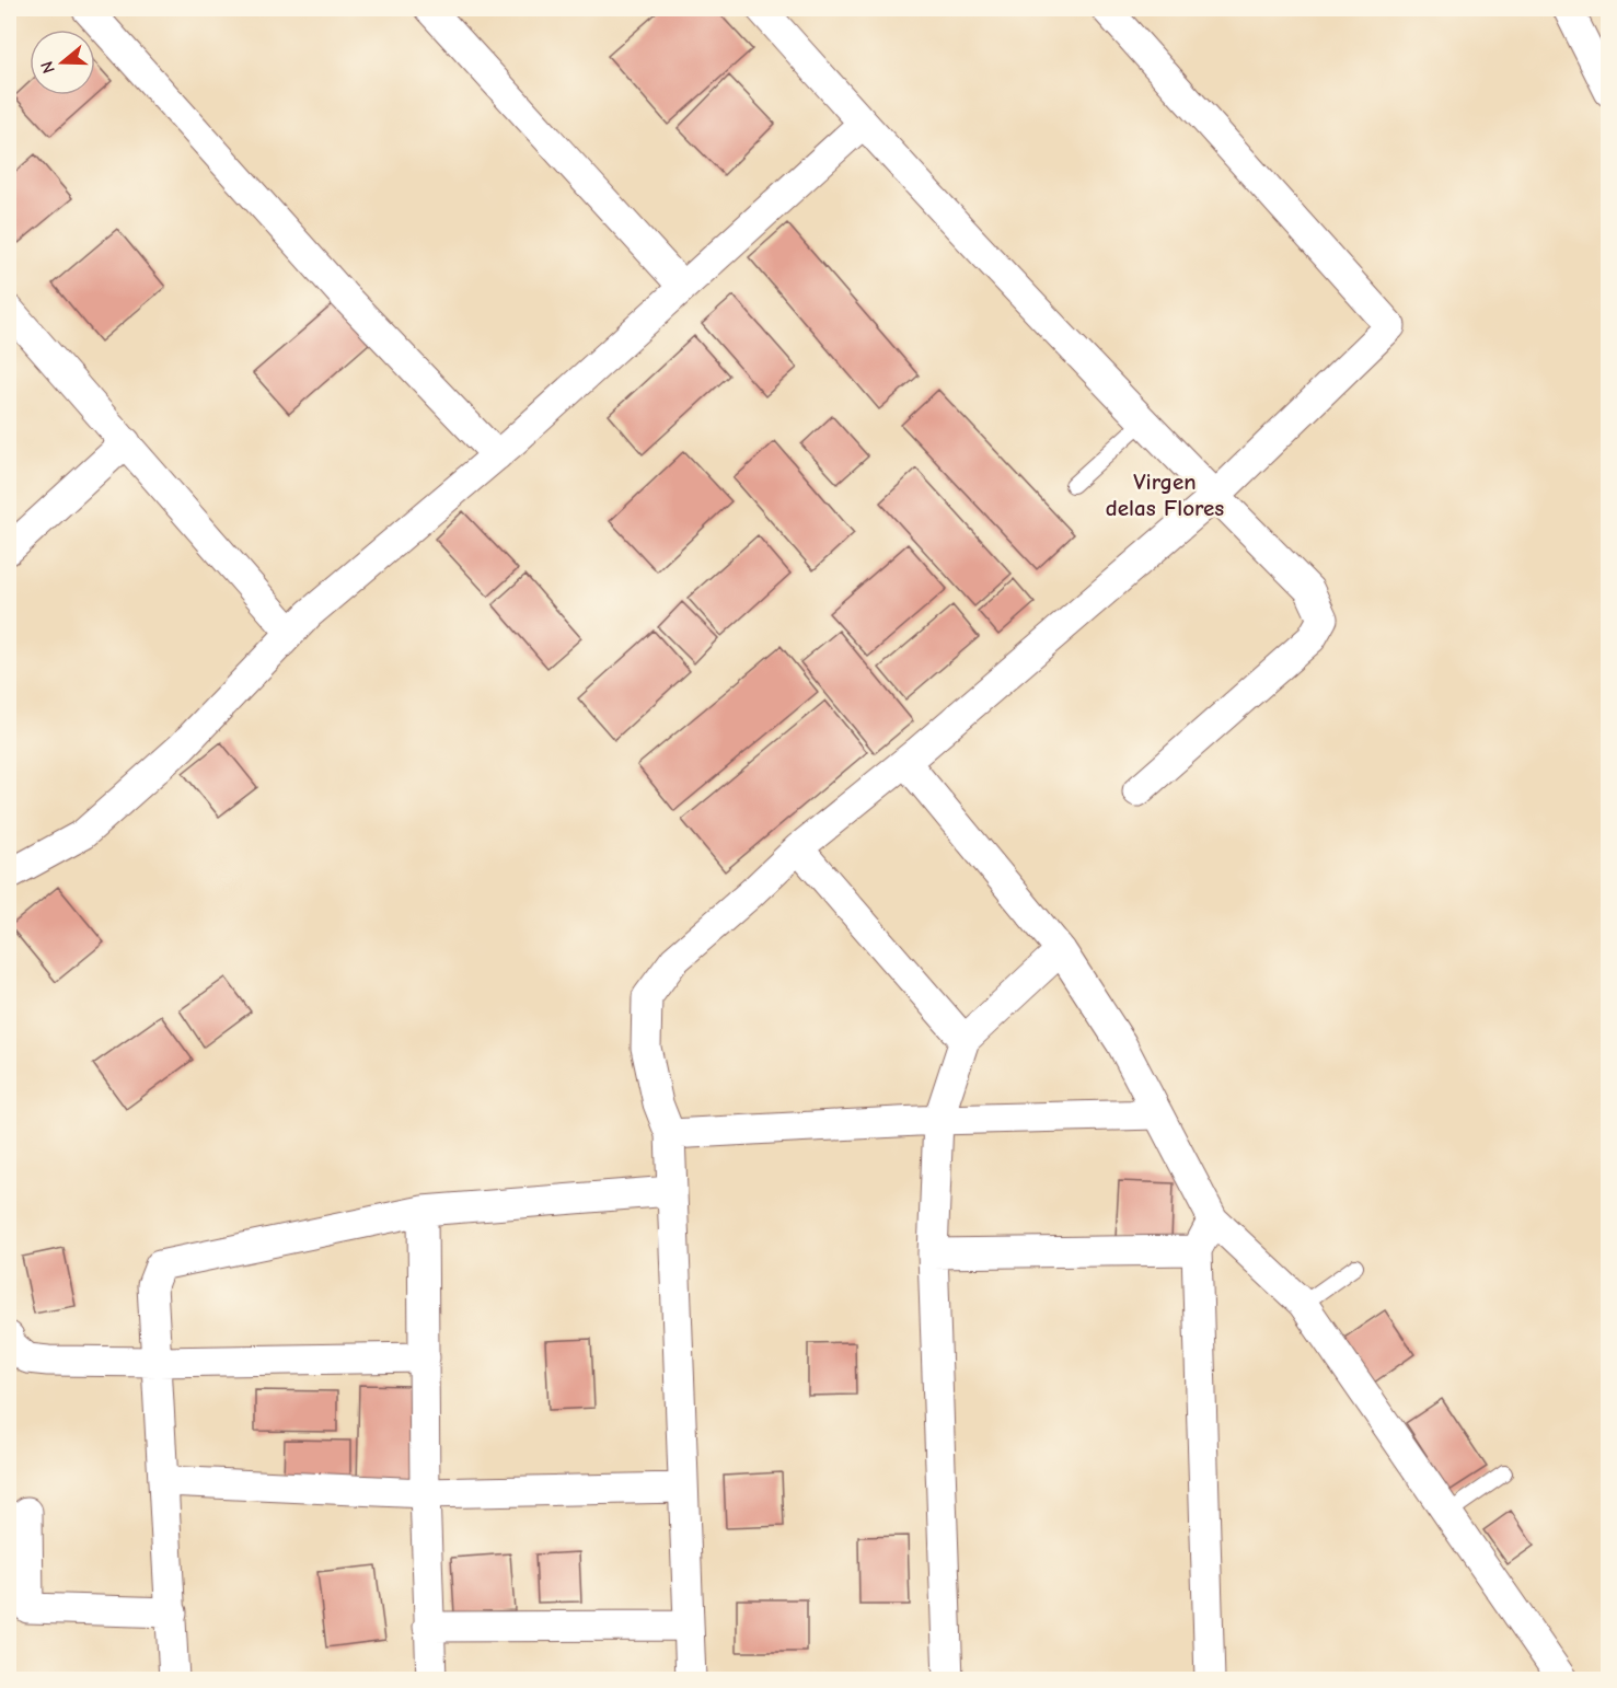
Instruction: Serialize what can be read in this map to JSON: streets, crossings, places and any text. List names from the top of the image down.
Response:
{
  "districts": ["Virgen delas Flores"],
  "north": "left"
}
